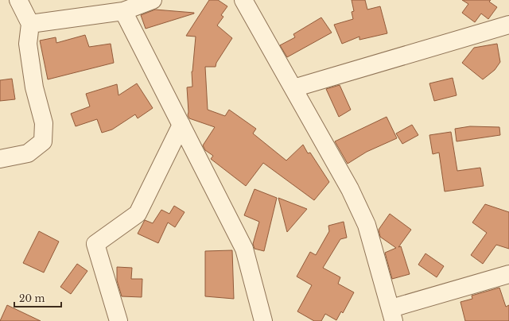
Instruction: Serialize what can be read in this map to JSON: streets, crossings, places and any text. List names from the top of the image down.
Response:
{
  "scale_bar": "20 m"
}
